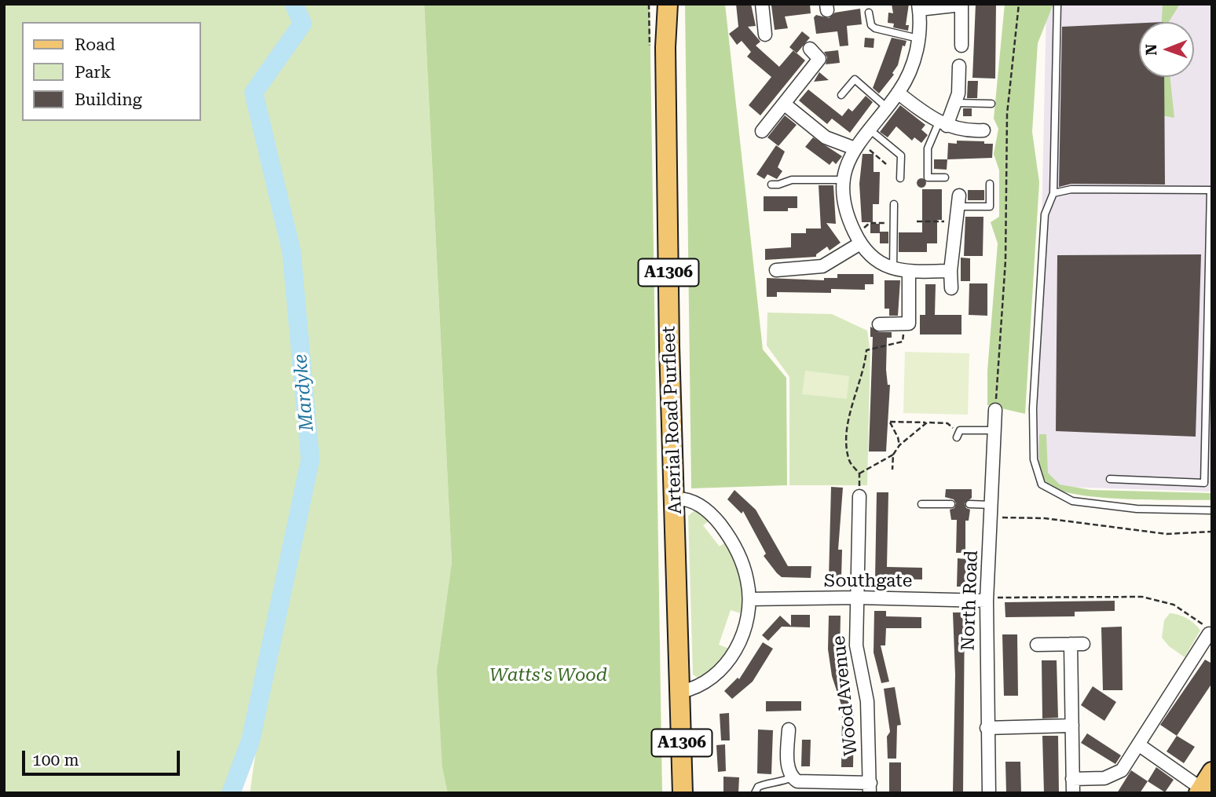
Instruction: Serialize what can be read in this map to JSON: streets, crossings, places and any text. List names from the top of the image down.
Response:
{
  "streets": {
    "main road": ["A1306", "Arterial Road Purfleet"],
    "street": ["Southgate", "North Road", "Wood Avenue"]
  },
  "crossings": [
    ["Southgate", "North Road"],
    ["Southgate", "Wood Avenue"]
  ],
  "water": ["Mardyke"],
  "parks": ["Watts's Wood"],
  "legend": ["Road", "Park", "Building"],
  "scale_bar": "100 m",
  "north": "left"
}
